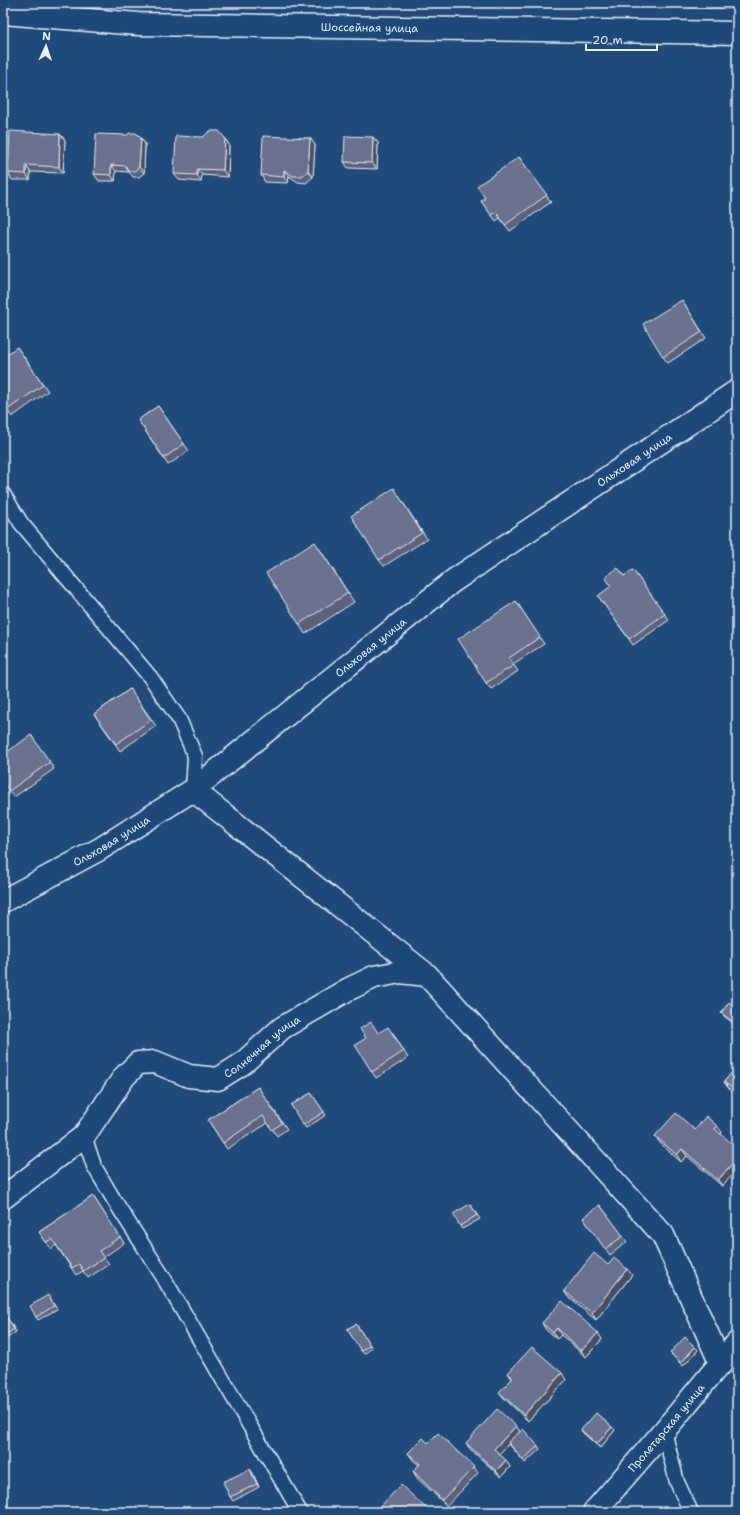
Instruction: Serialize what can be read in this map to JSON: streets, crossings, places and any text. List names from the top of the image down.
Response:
{
  "streets": {
    "street": [
      "Шоссейная улица",
      "Ольховая улица",
      "Солнечная улица",
      "Пролетарская улица"
    ]
  },
  "scale_bar": "20 m",
  "north": "top"
}
